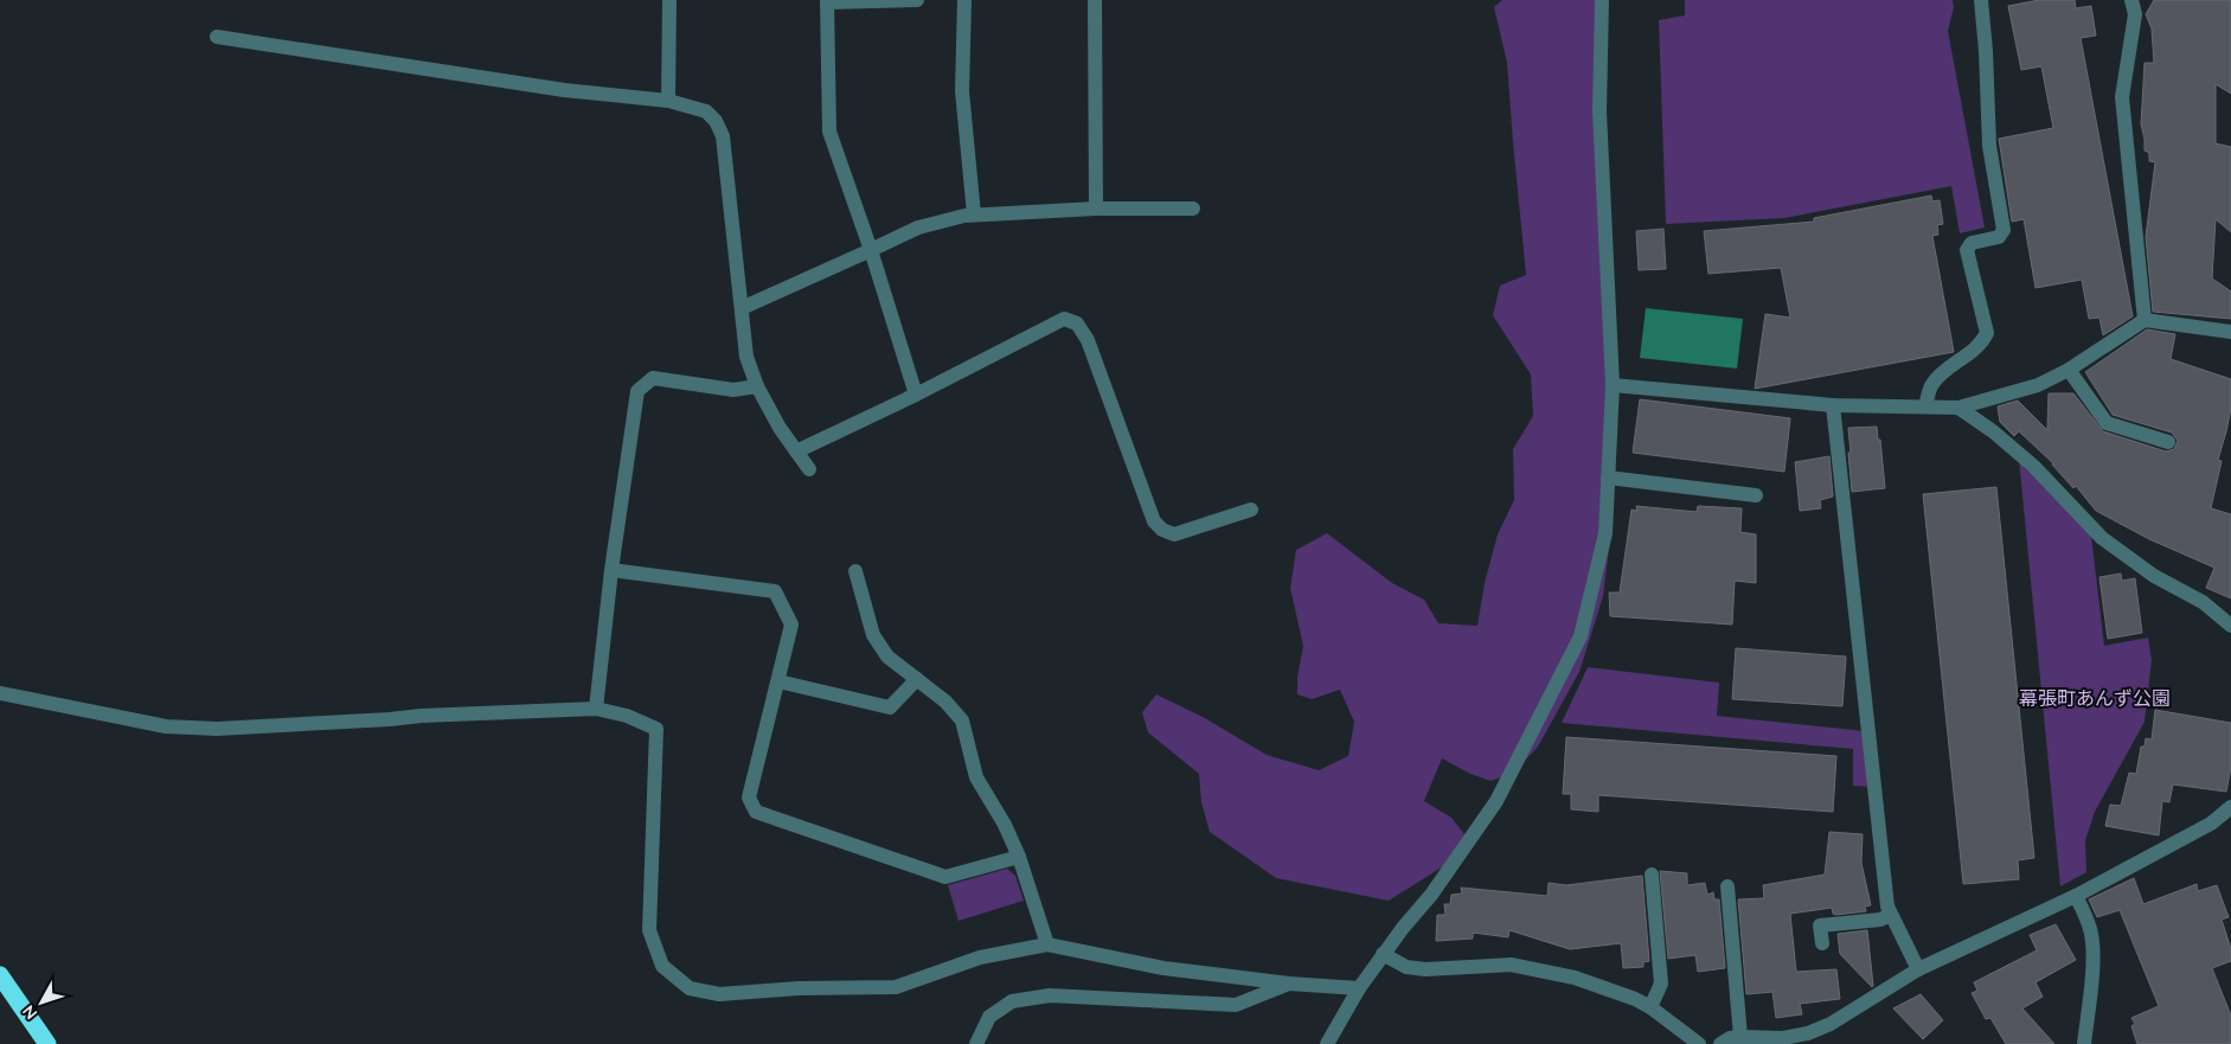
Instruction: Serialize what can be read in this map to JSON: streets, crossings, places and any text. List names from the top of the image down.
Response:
{
  "parks": ["幕張町あんず公園"],
  "north": "bottom left"
}
